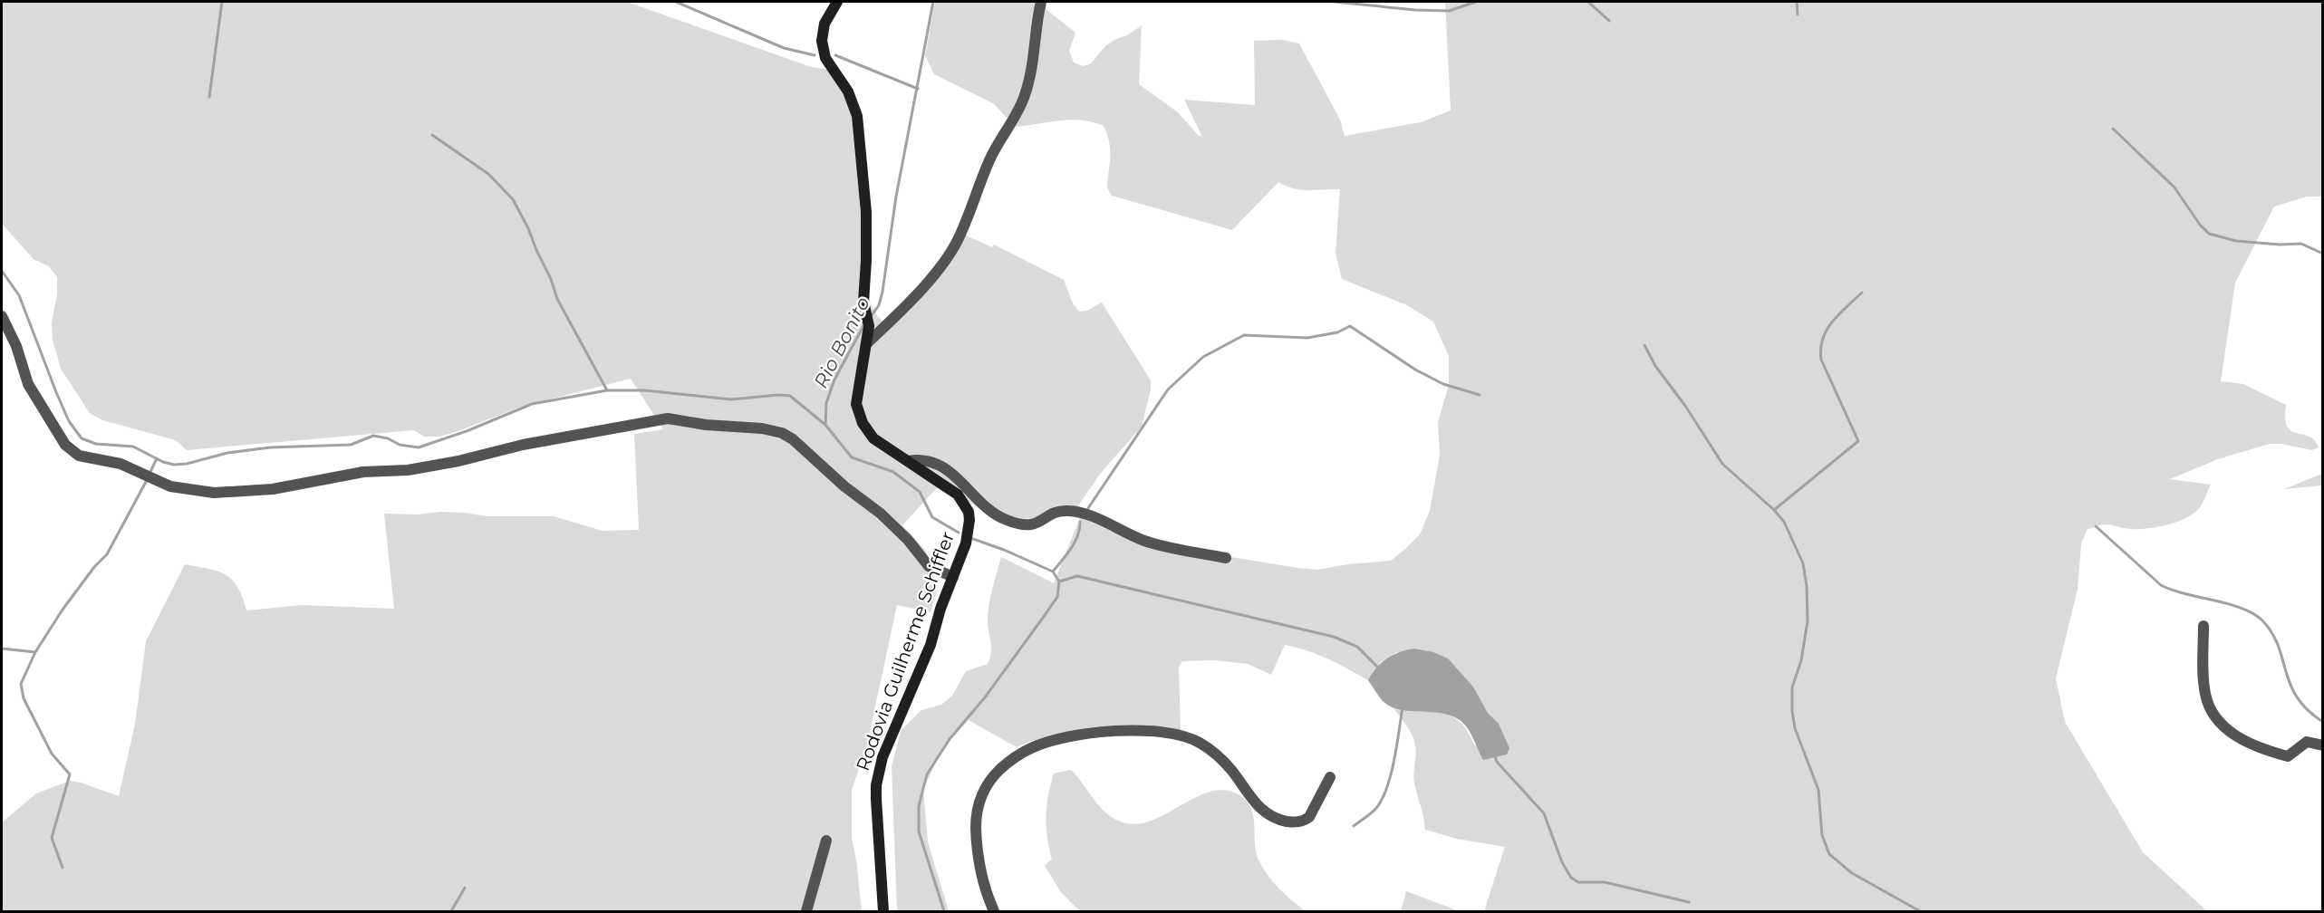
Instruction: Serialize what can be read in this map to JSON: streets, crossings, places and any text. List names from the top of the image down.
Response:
{
  "streets": {
    "street": ["Rodovia Guilherme Schiffler"]
  },
  "water": ["Rio Bonito"]
}
